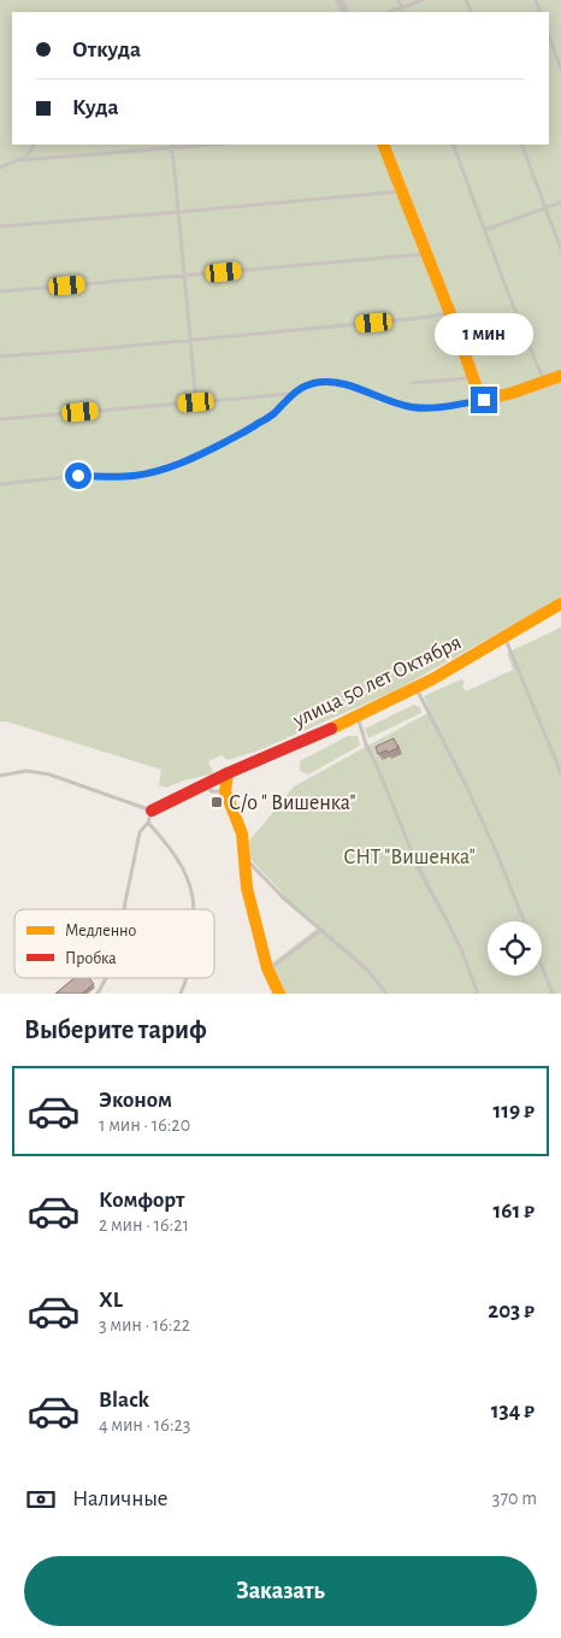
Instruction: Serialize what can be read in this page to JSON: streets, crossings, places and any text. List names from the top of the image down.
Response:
{
  "streets": {
    "street": ["улица 50 лет Октября"]
  },
  "parks": ["СНТ \"Вишенка\""],
  "places": {
    "transit": ["С/о \" Вишенка\""]
  },
  "legend": ["Медленно", "Пробка"],
  "page": {
    "banner": ["Откуда", "Куда"],
    "bubble": "1 мин",
    "heading": "Выберите тариф",
    "list": [
      {
        "name": "Эконом",
        "note": "1 мин · 16:20",
        "value": "119 ₽"
      },
      {
        "name": "Комфорт",
        "note": "2 мин · 16:21",
        "value": "161 ₽"
      },
      {
        "name": "XL",
        "note": "3 мин · 16:22",
        "value": "203 ₽"
      },
      {
        "name": "Black",
        "note": "4 мин · 16:23",
        "value": "134 ₽"
      }
    ],
    "pay": ["Наличные", "370 m"],
    "buttons": "Заказать"
  }
}
